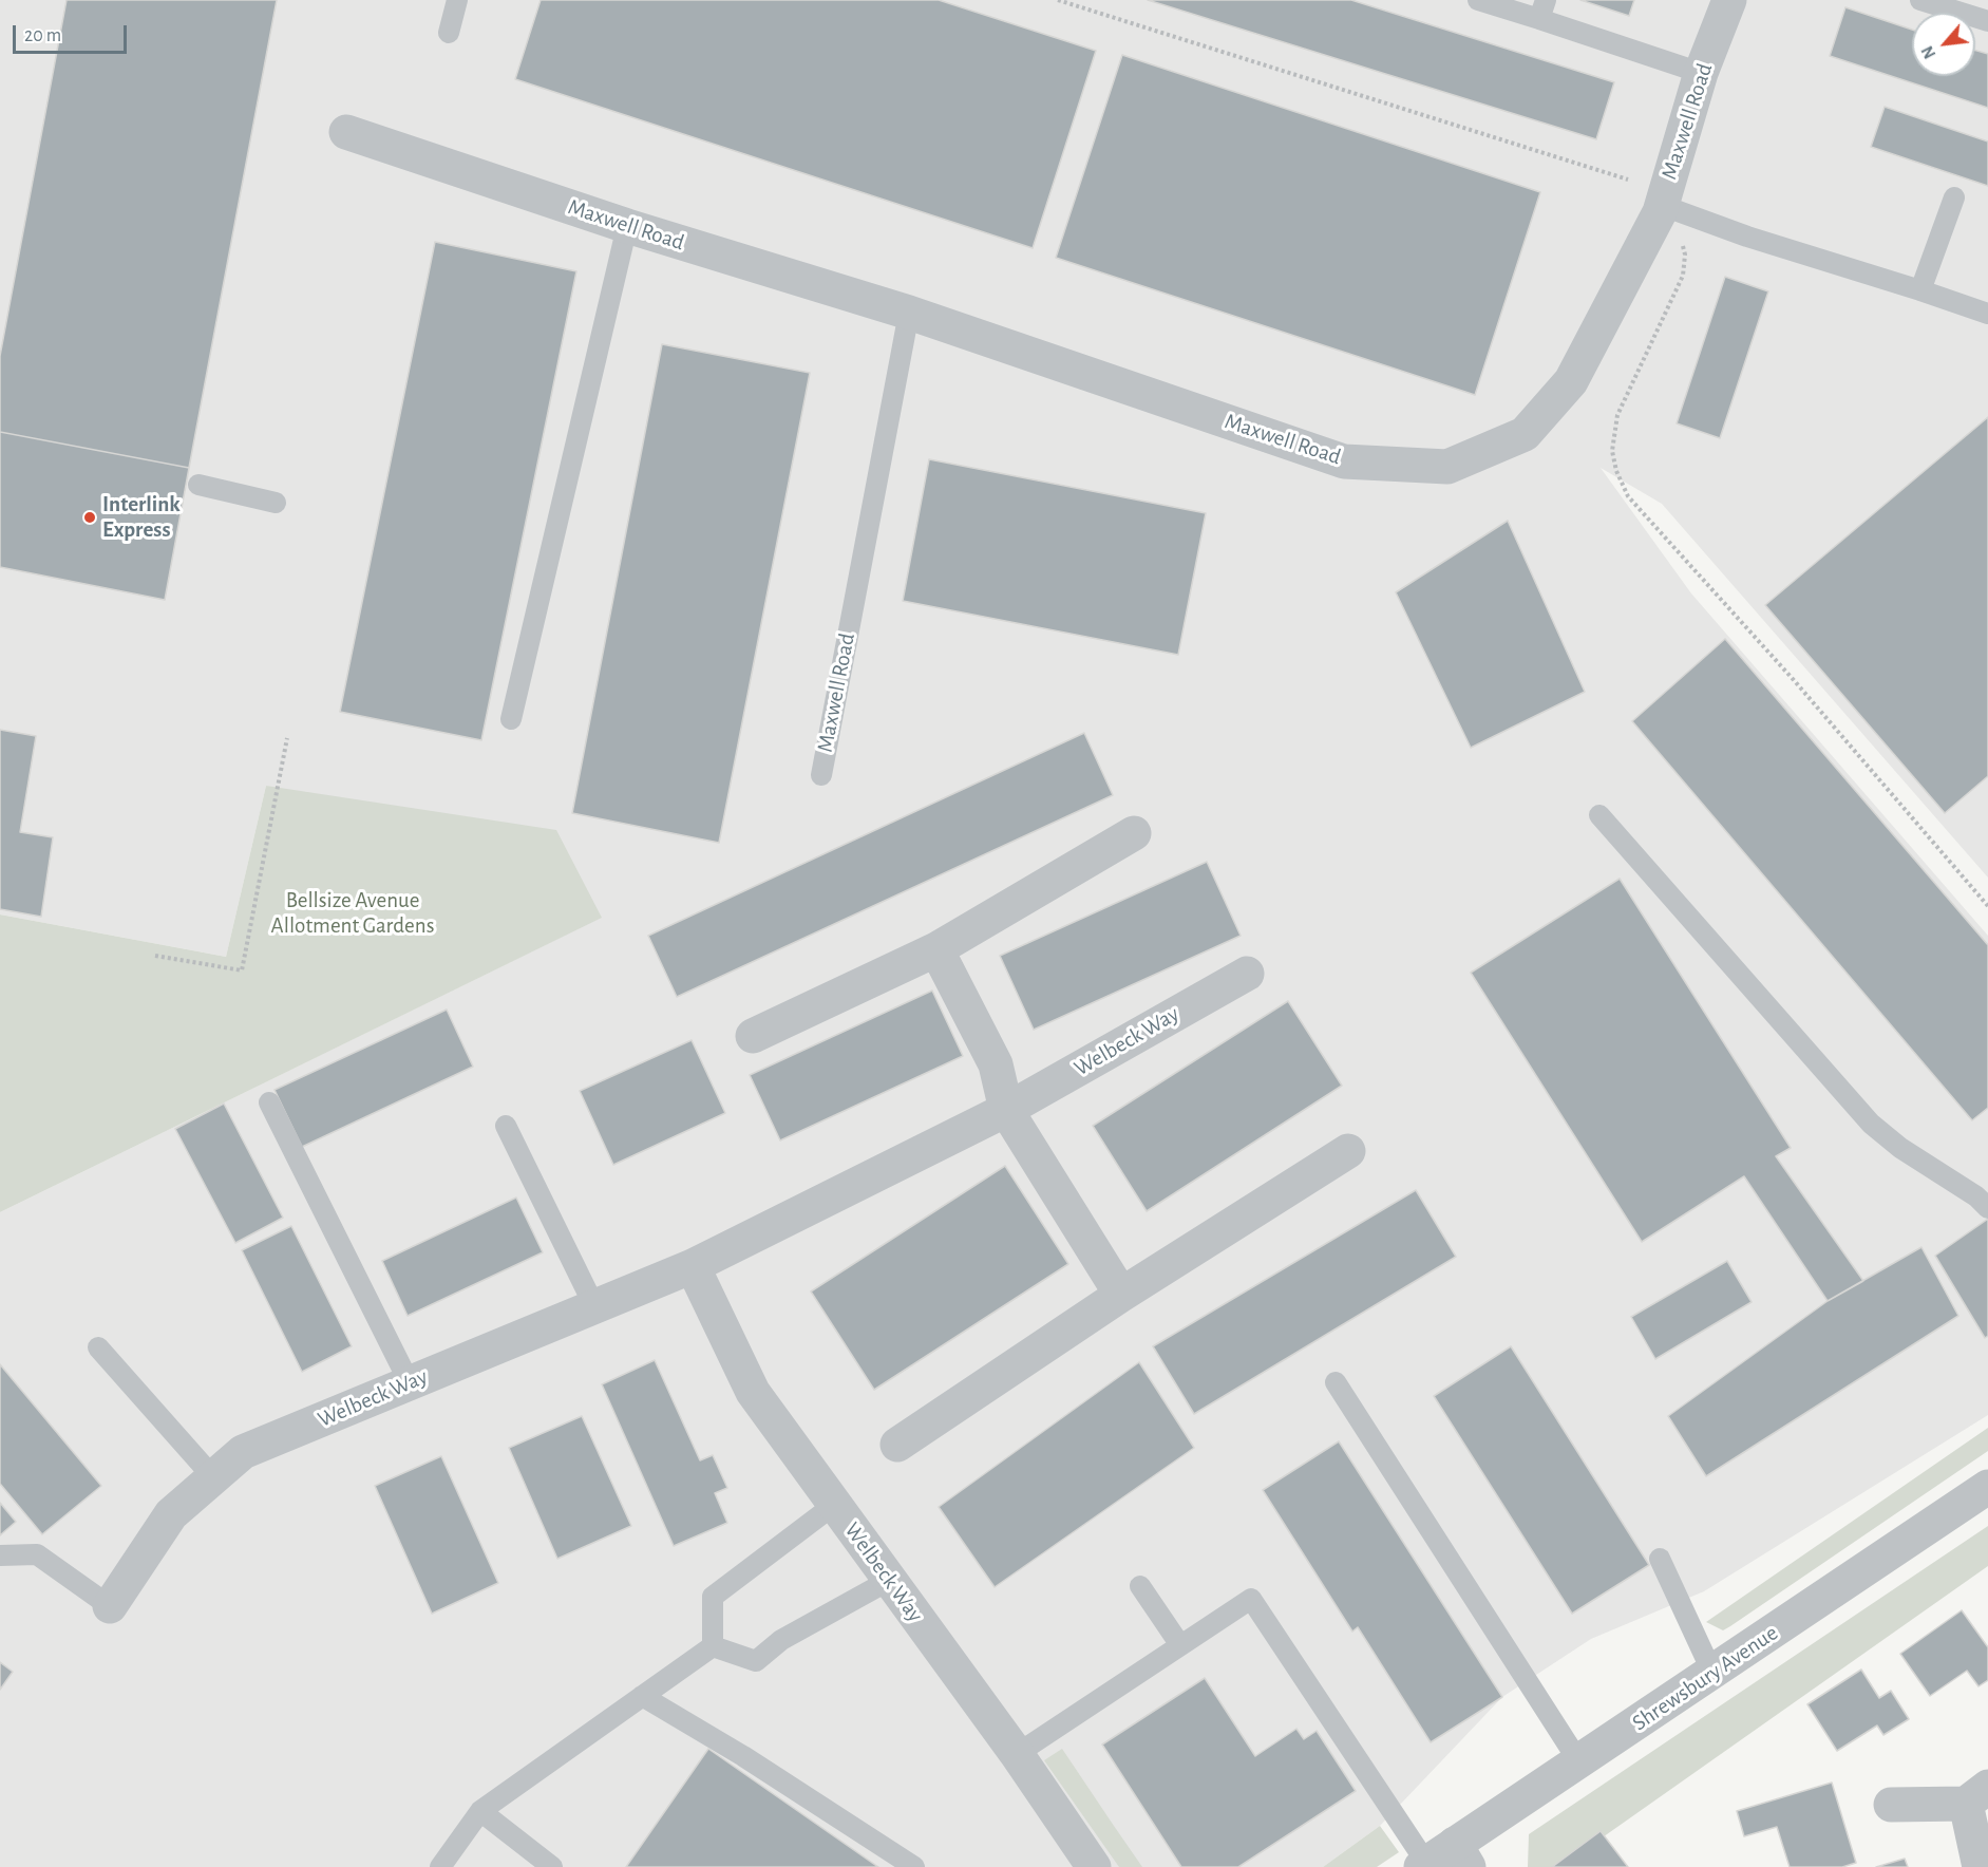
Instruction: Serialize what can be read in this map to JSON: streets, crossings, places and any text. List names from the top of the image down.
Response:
{
  "streets": {
    "street": ["Maxwell Road", "Welbeck Way", "Shrewsbury Avenue"]
  },
  "parks": ["Bellsize Avenue Allotment Gardens"],
  "places": ["Interlink Express"],
  "scale_bar": "20 m",
  "north": "bottom left"
}
